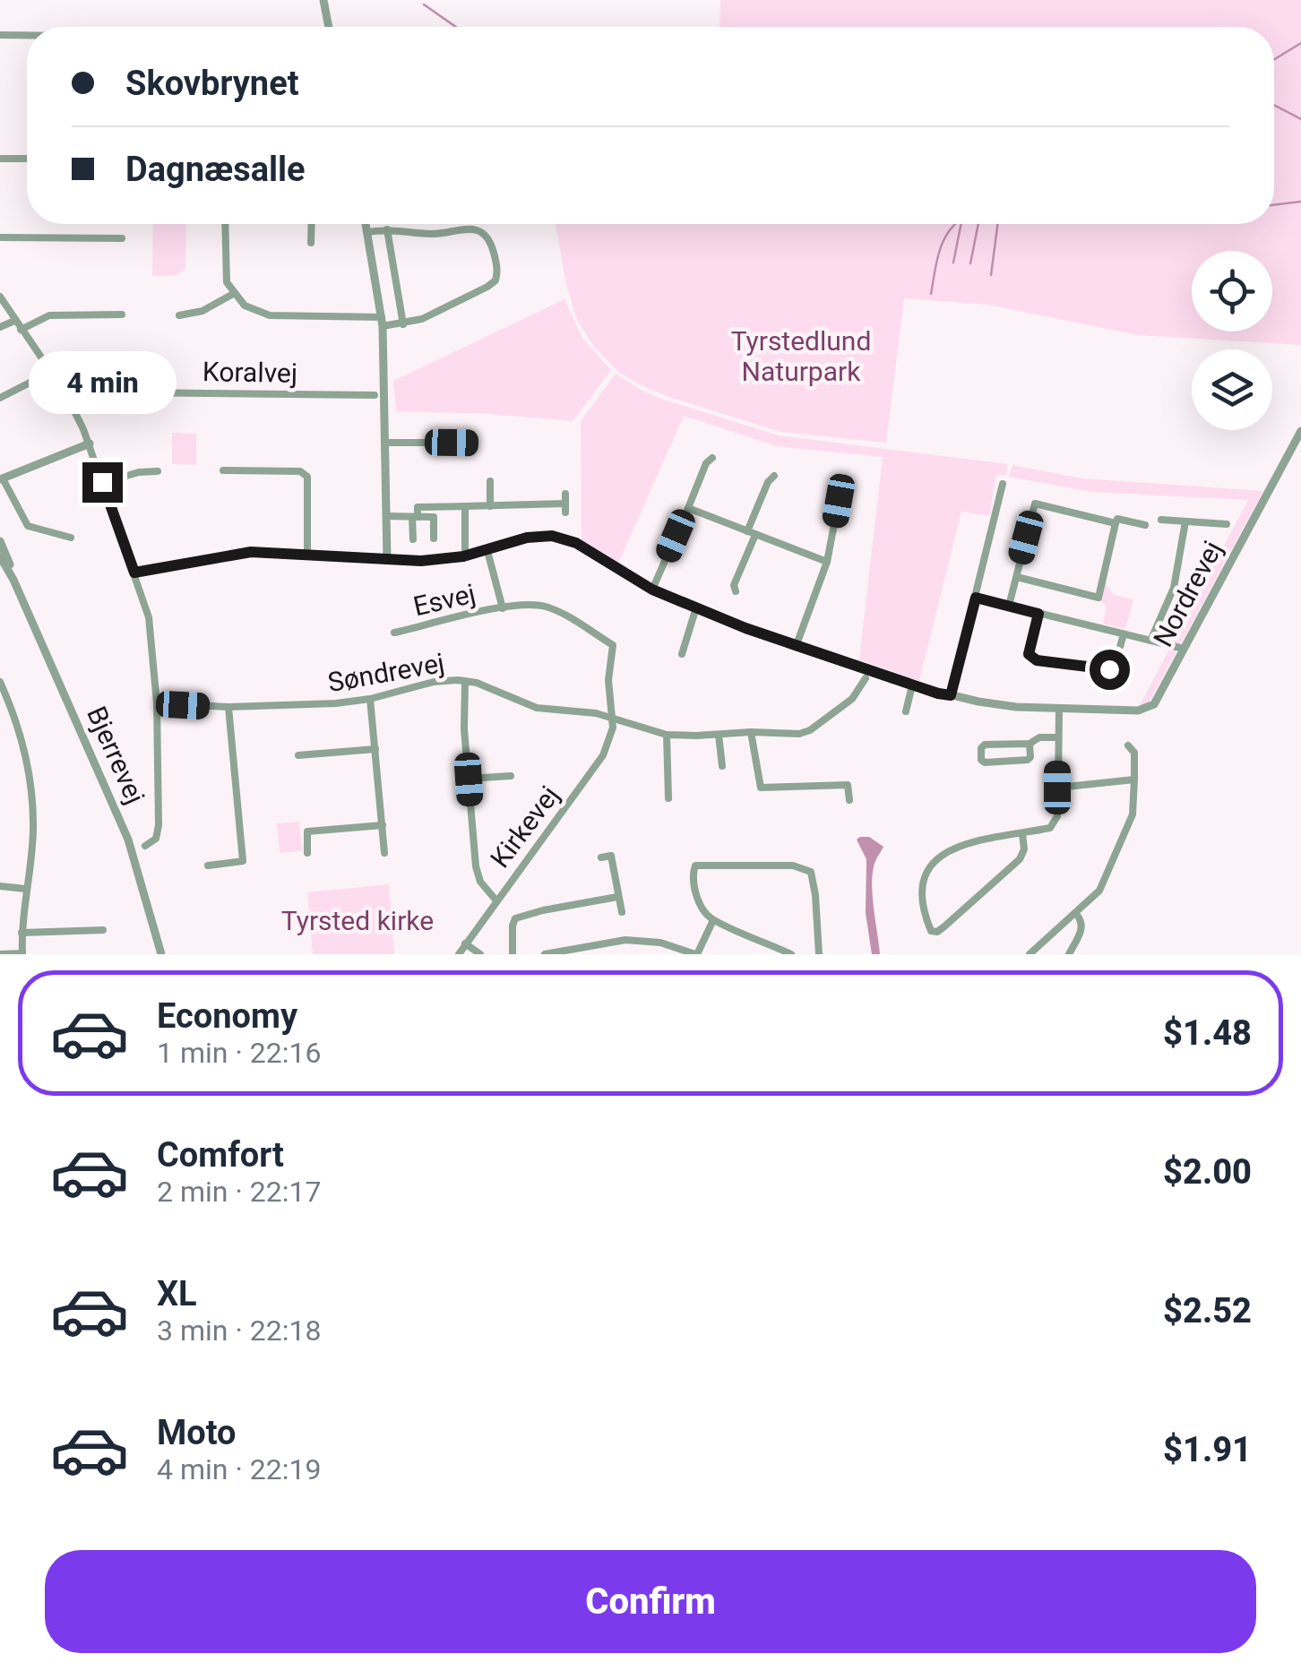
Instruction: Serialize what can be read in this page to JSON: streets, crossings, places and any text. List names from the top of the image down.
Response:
{
  "streets": {
    "street": [
      "Koralvej",
      "Nordrevej",
      "Esvej",
      "Søndrevej",
      "Bjerrevej",
      "Kirkevej"
    ]
  },
  "crossings": [
    ["Nordrevej", "Esvej"],
    ["Esvej", "Søndrevej"],
    ["Esvej", "Kirkevej"],
    ["Søndrevej", "Kirkevej"]
  ],
  "parks": ["Tyrstedlund Naturpark", "Tyrsted kirke"],
  "page": {
    "banner": ["Skovbrynet", "Dagnæsalle"],
    "bubble": "4 min",
    "list": [
      {
        "name": "Economy",
        "note": "1 min · 22:16",
        "value": "$1.48"
      },
      {
        "name": "Comfort",
        "note": "2 min · 22:17",
        "value": "$2.00"
      },
      {
        "name": "XL",
        "note": "3 min · 22:18",
        "value": "$2.52"
      },
      {
        "name": "Moto",
        "note": "4 min · 22:19",
        "value": "$1.91"
      }
    ],
    "buttons": "Confirm"
  }
}
